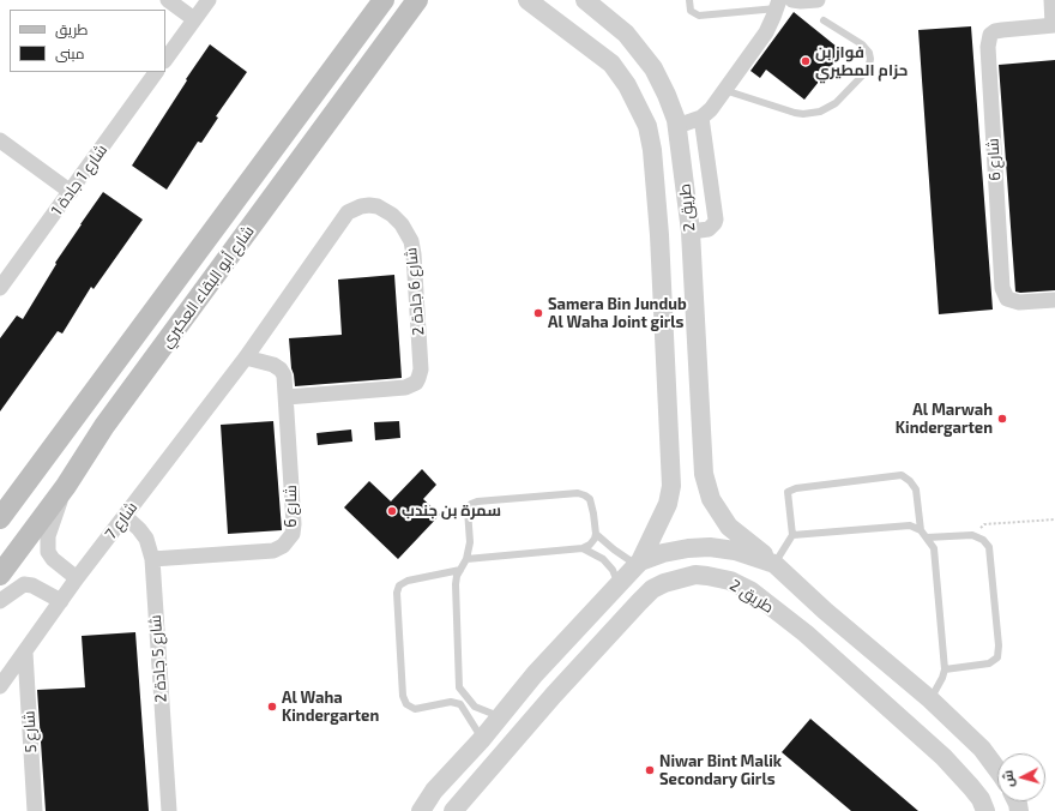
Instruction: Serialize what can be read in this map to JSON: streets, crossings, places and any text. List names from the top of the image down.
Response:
{
  "streets": {
    "main road": ["شارع أبو البقاء العكبري"],
    "street": [
      "شارع 6",
      "شارع 1 جادة 1",
      "طريق 2",
      "شارع 6 جادة 2",
      "شارع 7",
      "شارع 5 جادة 2",
      "شارع 5"
    ]
  },
  "crossings": [
    ["شارع 6", "شارع 6 جادة 2"],
    ["شارع 6", "شارع 7"],
    ["شارع 6", "شارع 5 جادة 2"],
    ["شارع 6 جادة 2", "شارع 7"],
    ["شارع 7", "شارع 5 جادة 2"],
    ["شارع 7", "شارع 5"]
  ],
  "places": [
    "فواز بن حزام المطيري",
    "Samera Bin Jundub Al Waha Joint girls",
    "Al Marwah Kindergarten",
    "سمرة بن جندب",
    "Al Waha Kindergarten",
    "Niwar Bint Malik Secondary Girls"
  ],
  "legend": ["طريق", "مبنى"],
  "north": "left"
}
